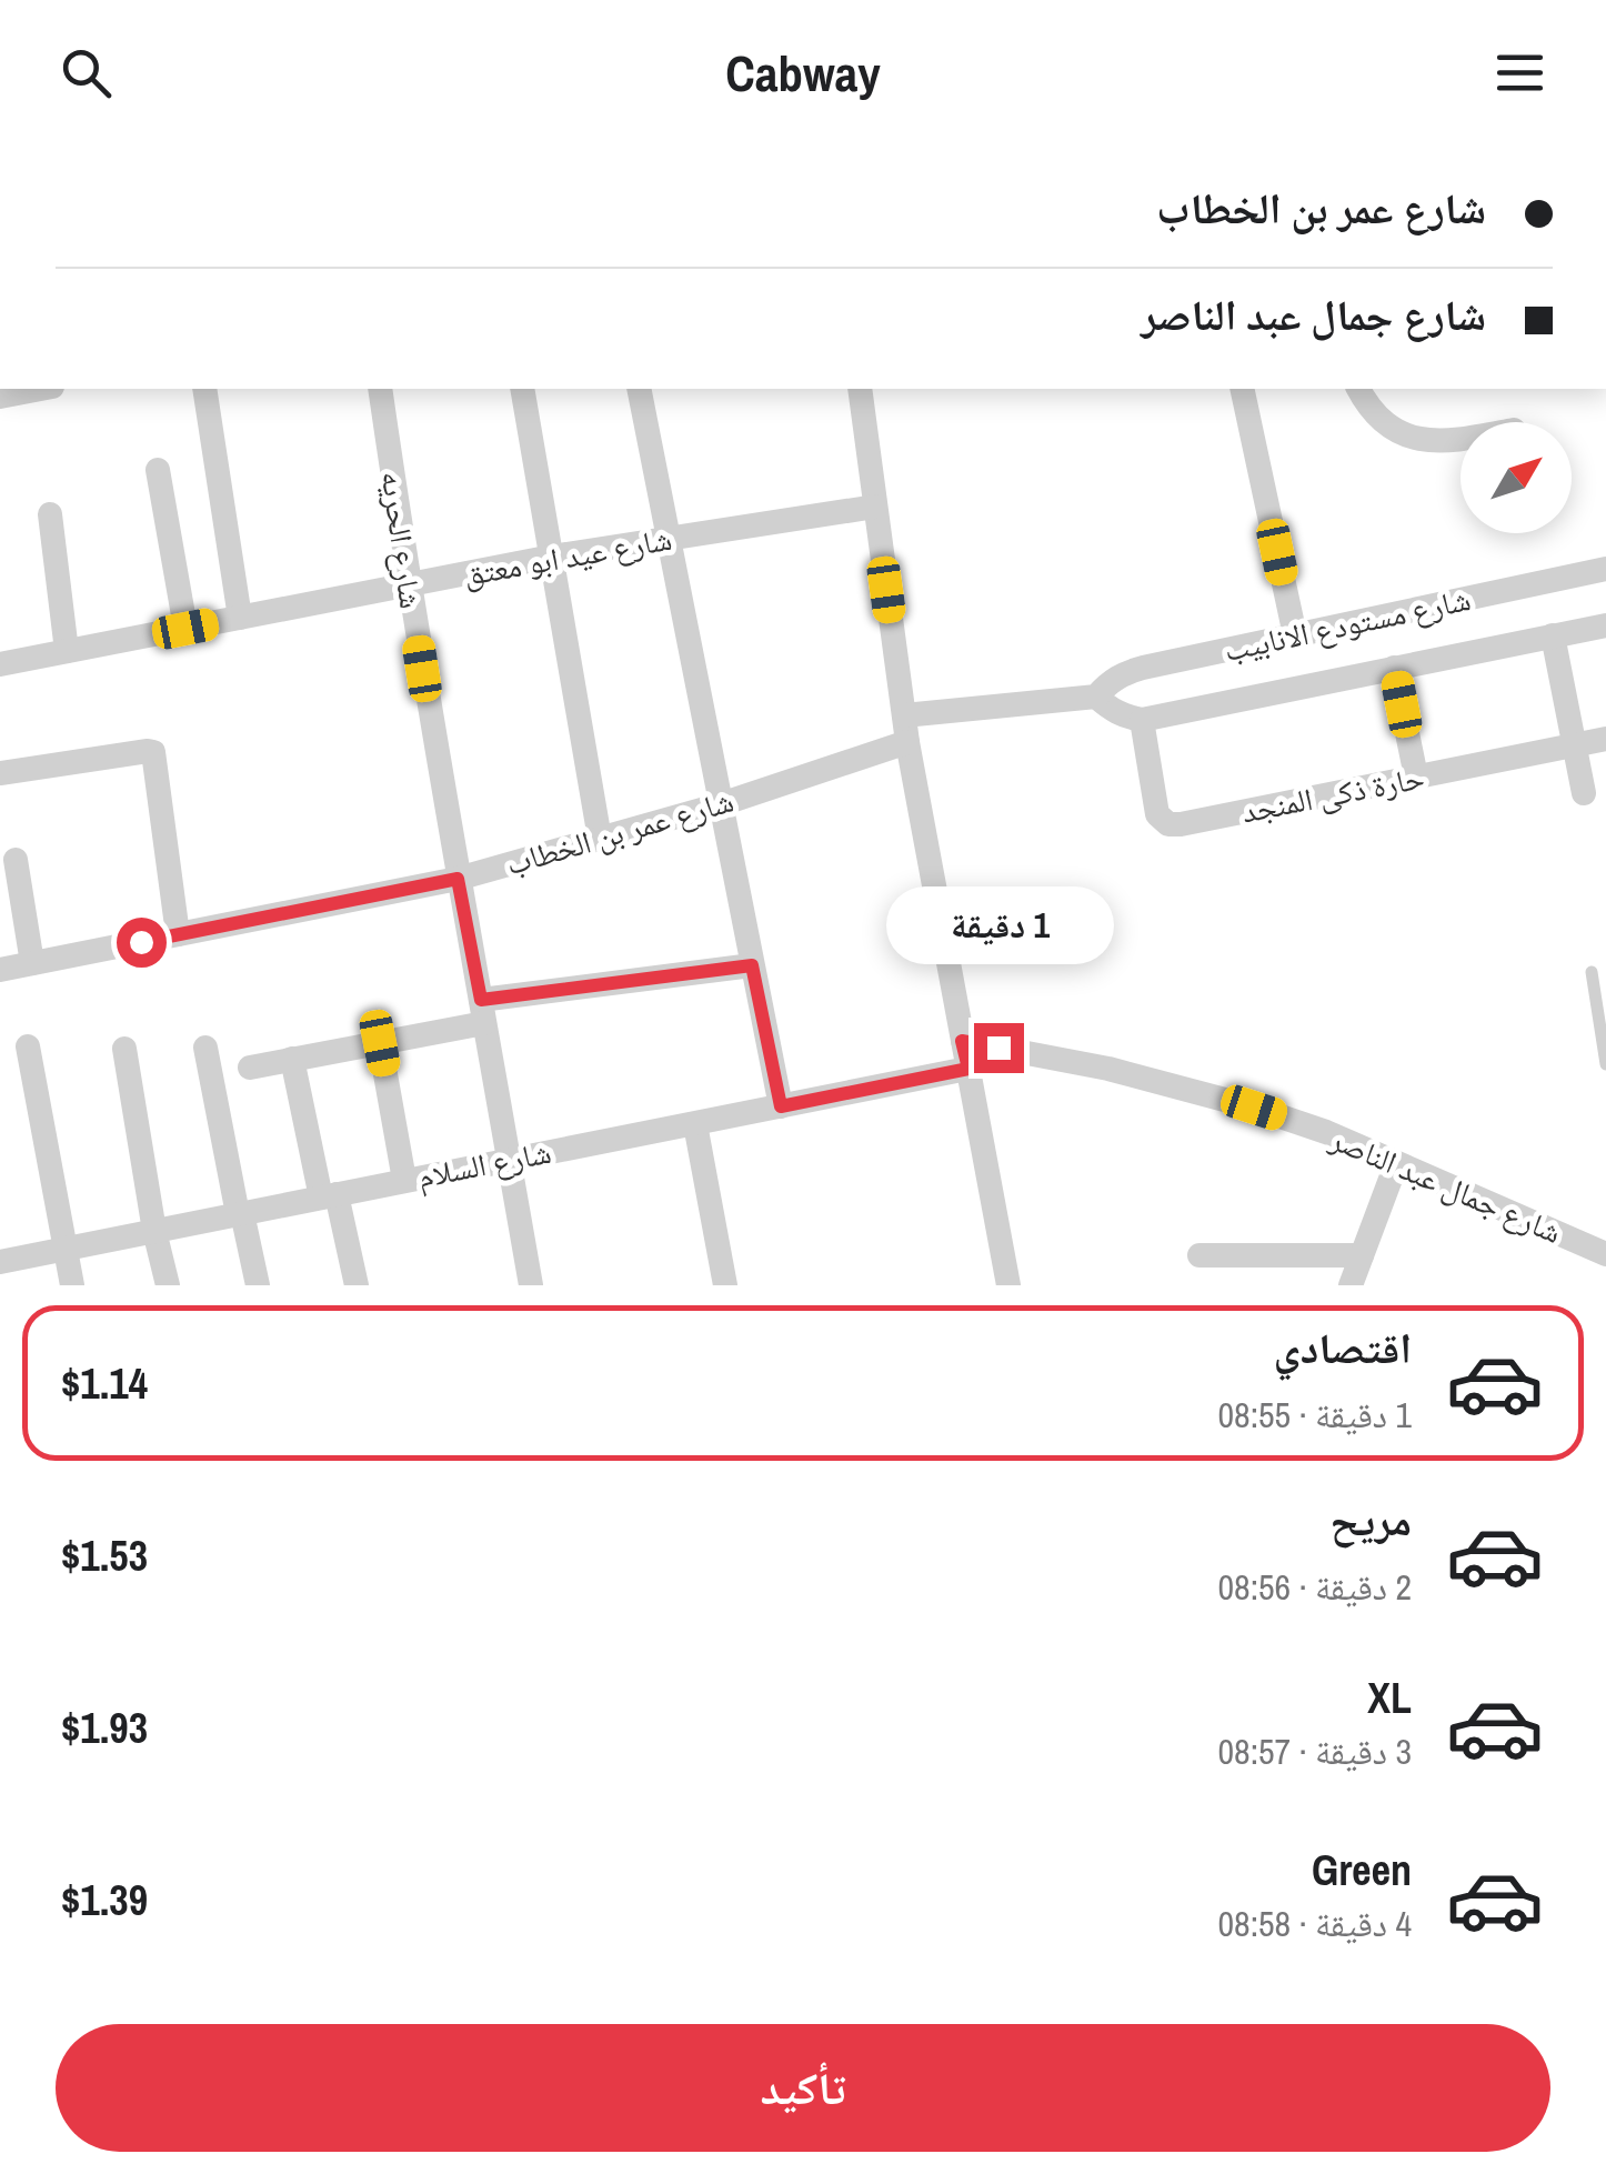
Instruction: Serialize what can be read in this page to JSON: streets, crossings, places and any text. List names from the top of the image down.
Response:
{
  "streets": {
    "street": [
      "شارع الحريه",
      "شارع عيد ابو معتق",
      "شارع مستودع الانابيب",
      "حارة ذكى المنجد",
      "شارع عمر بن الخطاب",
      "شارع السلام",
      "شارع جمال عبد الناصر"
    ]
  },
  "crossings": [
    ["شارع الحريه", "شارع عيد ابو معتق"],
    ["شارع الحريه", "شارع عمر بن الخطاب"],
    ["شارع الحريه", "شارع السلام"],
    ["شارع مستودع الانابيب", "حارة ذكى المنجد"],
    ["شارع مستودع الانابيب", "شارع عمر بن الخطاب"]
  ],
  "north": "top right",
  "page": {
    "header": "Cabway",
    "banner": ["شارع عمر بن الخطاب", "شارع جمال عبد الناصر"],
    "bubble": "1 دقيقة",
    "list": [
      {
        "name": "اقتصادي",
        "note": "1 دقيقة · 08:55",
        "value": "$1.14"
      },
      {
        "name": "مريح",
        "note": "2 دقيقة · 08:56",
        "value": "$1.53"
      },
      {
        "name": "XL",
        "note": "3 دقيقة · 08:57",
        "value": "$1.93"
      },
      {
        "name": "Green",
        "note": "4 دقيقة · 08:58",
        "value": "$1.39"
      }
    ],
    "buttons": "تأكيد"
  }
}
